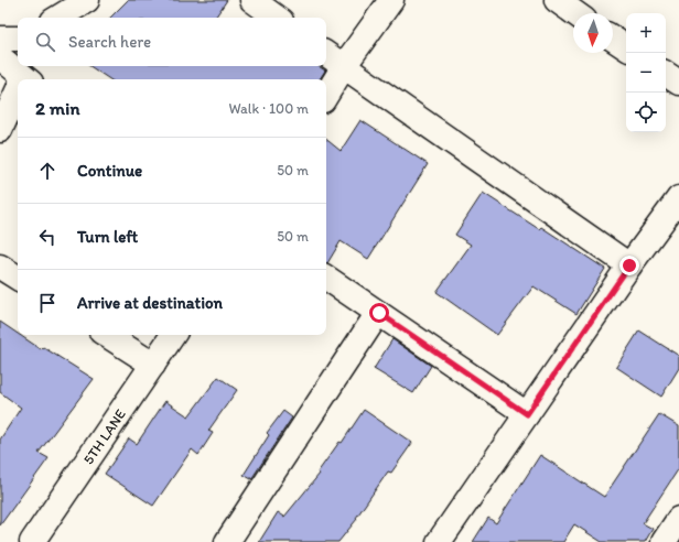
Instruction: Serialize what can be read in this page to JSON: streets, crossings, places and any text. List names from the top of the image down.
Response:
{
  "streets": {
    "street": ["5TH LANE"]
  },
  "north": "bottom",
  "page": {
    "map_buttons": ["+", "−"],
    "search": "Search here",
    "heading": ["2 min", "Walk · 100 m"],
    "list": [
      ["Continue", "50 m"],
      ["Turn left", "50 m"],
      "Arrive at destination"
    ]
  }
}
